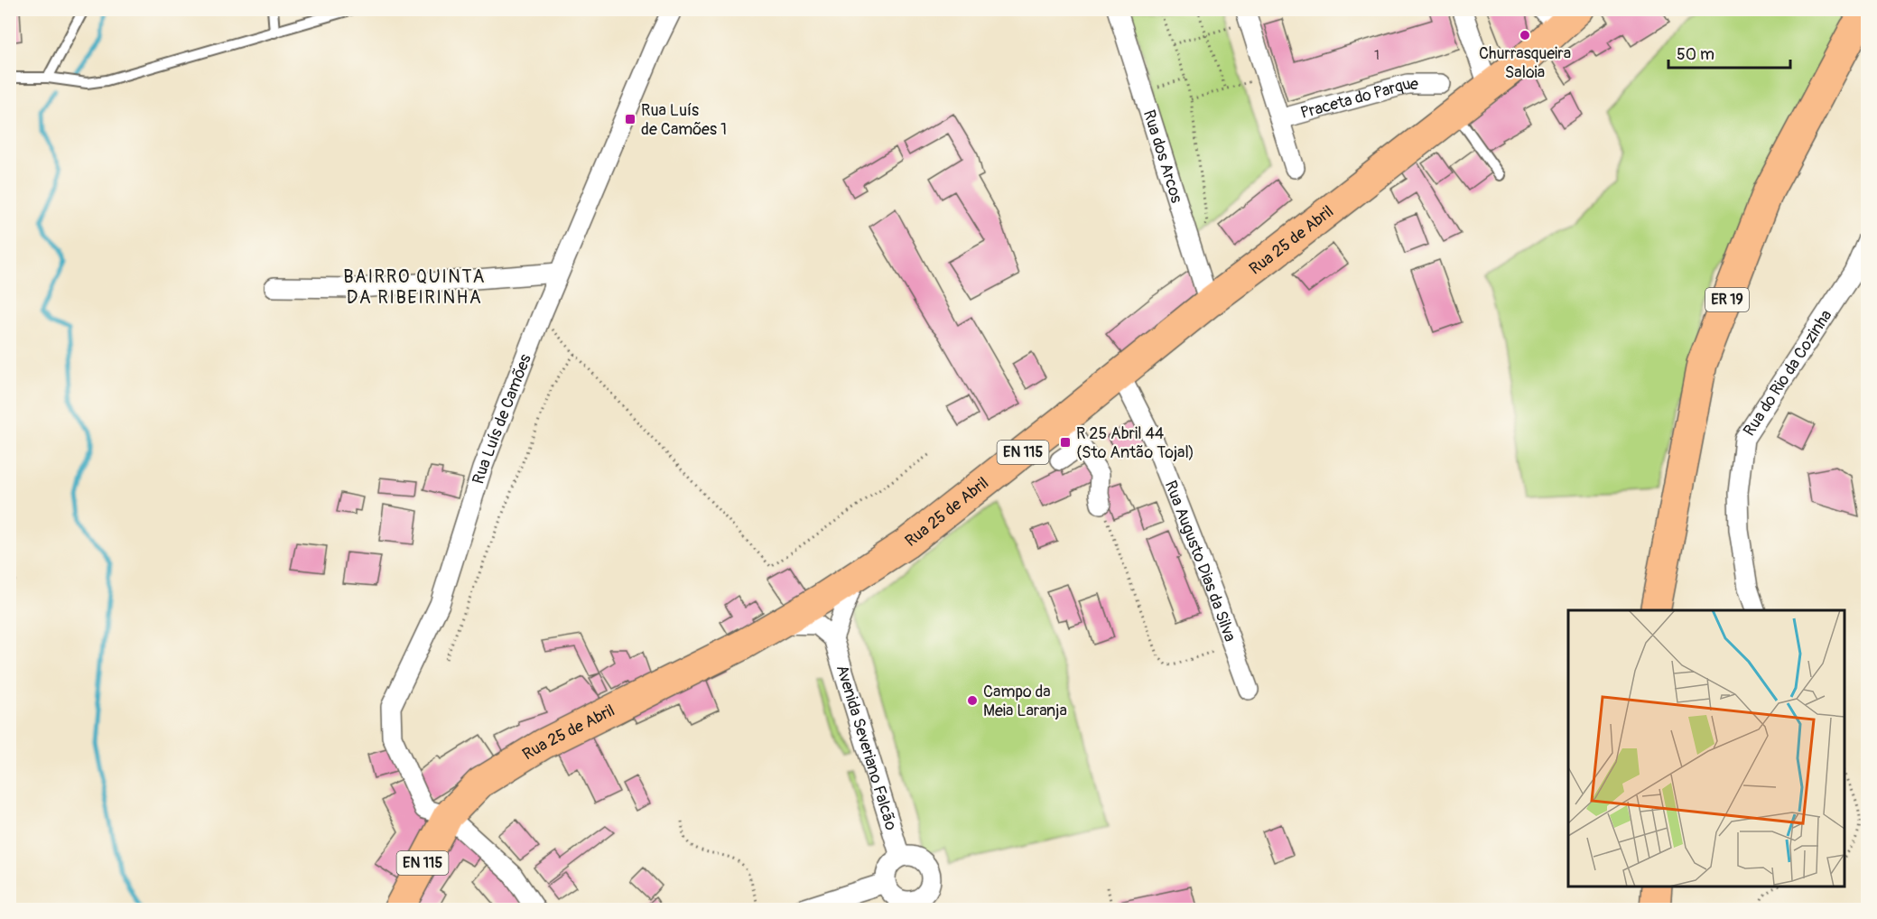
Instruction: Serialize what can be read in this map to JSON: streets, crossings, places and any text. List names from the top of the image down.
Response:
{
  "streets": {
    "main road": ["Rua 25 de Abril", "ER 19", "EN 115"],
    "street": [
      "Praceta do Parque",
      "Rua dos Arcos",
      "Rua do Rio da Cozinha",
      "Rua Luís de Camões",
      "Rua Augusto Dias da Silva",
      "Avenida Severiano Falcão"
    ]
  },
  "crossings": [
    ["Rua dos Arcos", "Rua 25 de Abril"],
    ["Rua 25 de Abril", "Rua Luís de Camões"],
    ["Rua 25 de Abril", "EN 115"],
    ["Rua 25 de Abril", "Rua Augusto Dias da Silva"],
    ["Rua 25 de Abril", "Avenida Severiano Falcão"],
    ["Rua Luís de Camões", "EN 115"]
  ],
  "districts": ["BAIRRO QUINTA DA RIBEIRINHA"],
  "places": {
    "other": ["Churrasqueira Saloia", "Campo da Meia Laranja"],
    "transit": ["Rua Luís de Camões 1", "R 25 Abril 44 (Sto Antão Tojal)"]
  },
  "house_numbers": ["1"],
  "scale_bar": "50 m"
}
